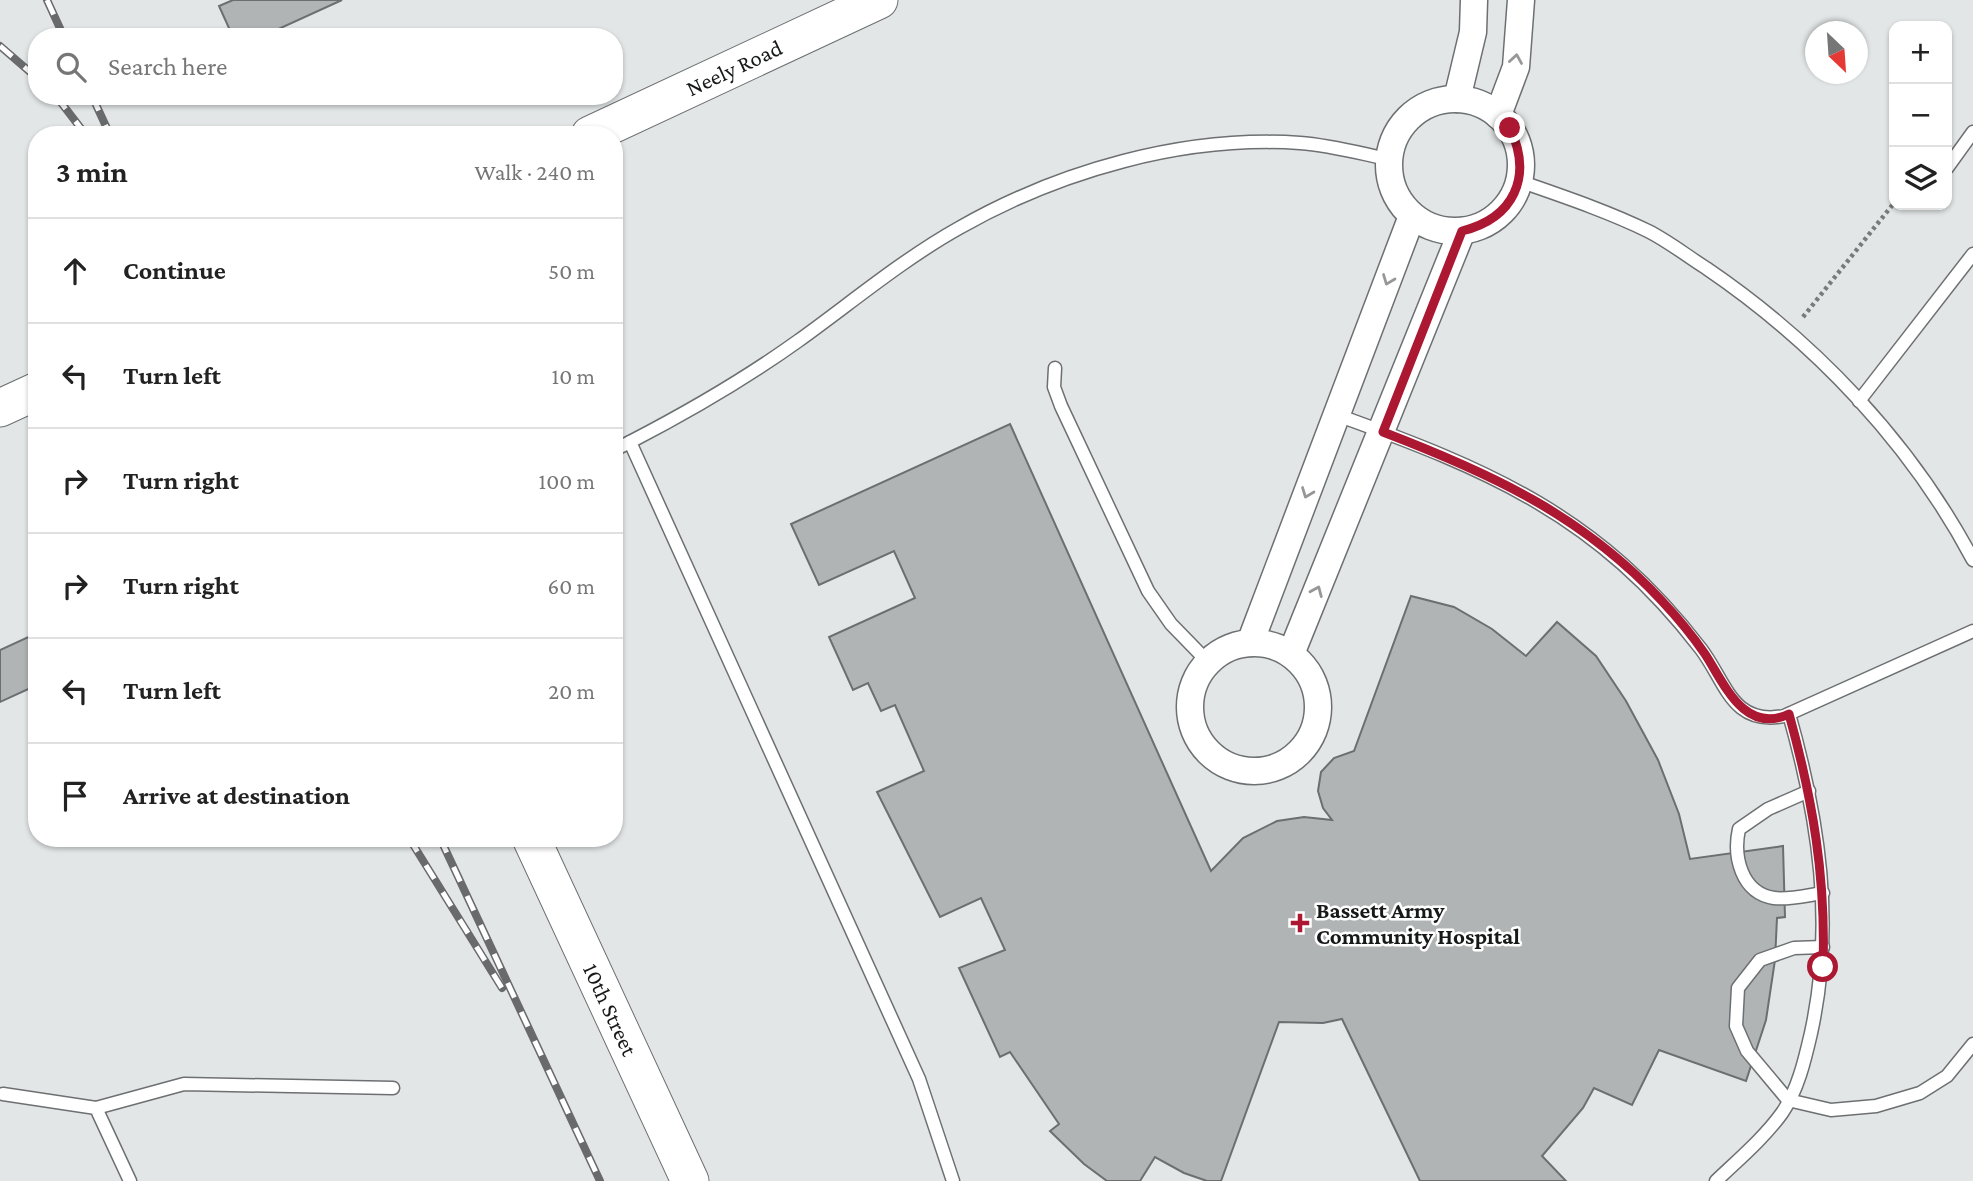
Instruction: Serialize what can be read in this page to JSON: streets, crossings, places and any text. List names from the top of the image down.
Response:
{
  "streets": {
    "street": ["Neely Road", "10th Street"]
  },
  "places": {
    "health": ["Bassett Army Community Hospital"]
  },
  "north": "bottom right",
  "page": {
    "map_buttons": ["+", "−"],
    "search": "Search here",
    "heading": ["3 min", "Walk · 240 m"],
    "list": [
      ["Continue", "50 m"],
      ["Turn left", "10 m"],
      ["Turn right", "100 m"],
      ["Turn right", "60 m"],
      ["Turn left", "20 m"],
      "Arrive at destination"
    ]
  }
}
